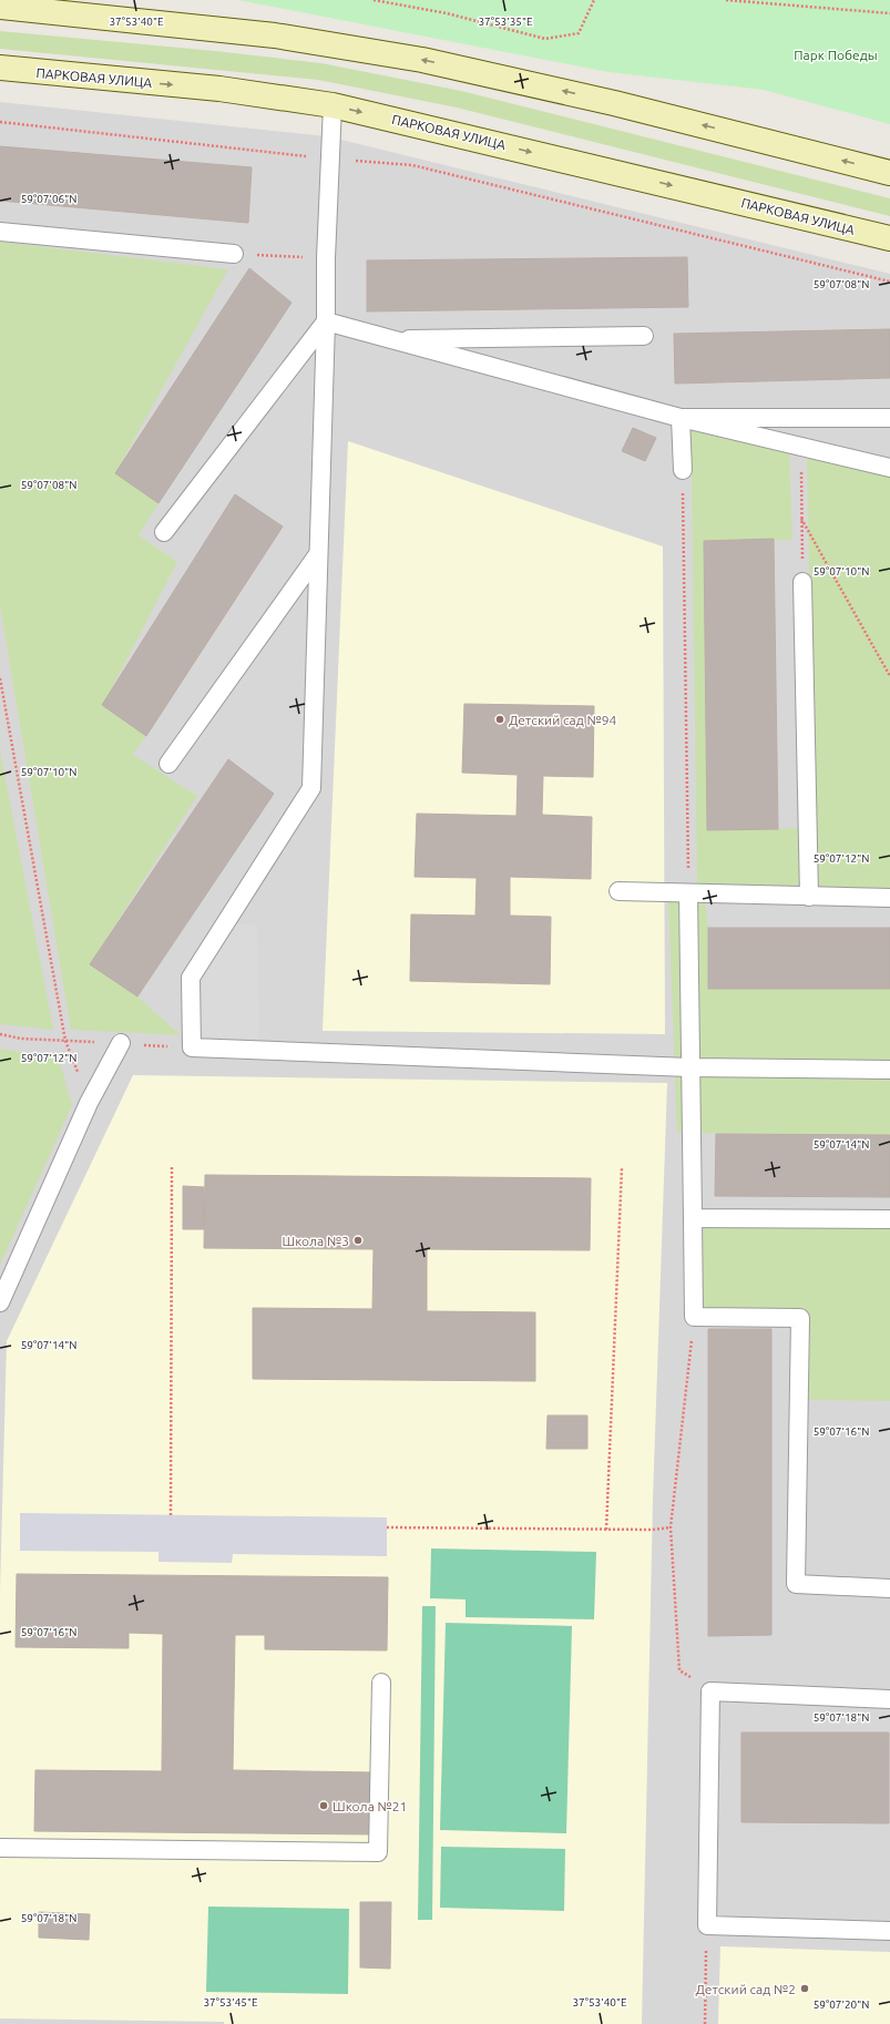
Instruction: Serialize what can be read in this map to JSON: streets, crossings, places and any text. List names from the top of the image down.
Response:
{
  "streets": {
    "main road": ["ПАРКОВАЯ УЛИЦА"]
  },
  "parks": ["Парк Победы"],
  "places": [
    "Детский сад №94",
    "Школа №3",
    "Школа №21",
    "Детский сад №2"
  ],
  "coordinates": [
    "37°53'40\"E",
    "37°53'35\"E",
    "59°07'06\"N",
    "59°07'08\"N",
    "59°07'10\"N",
    "59°07'12\"N",
    "59°07'14\"N",
    "59°07'16\"N",
    "59°07'18\"N",
    "37°53'45\"E",
    "59°07'20\"N"
  ]
}
